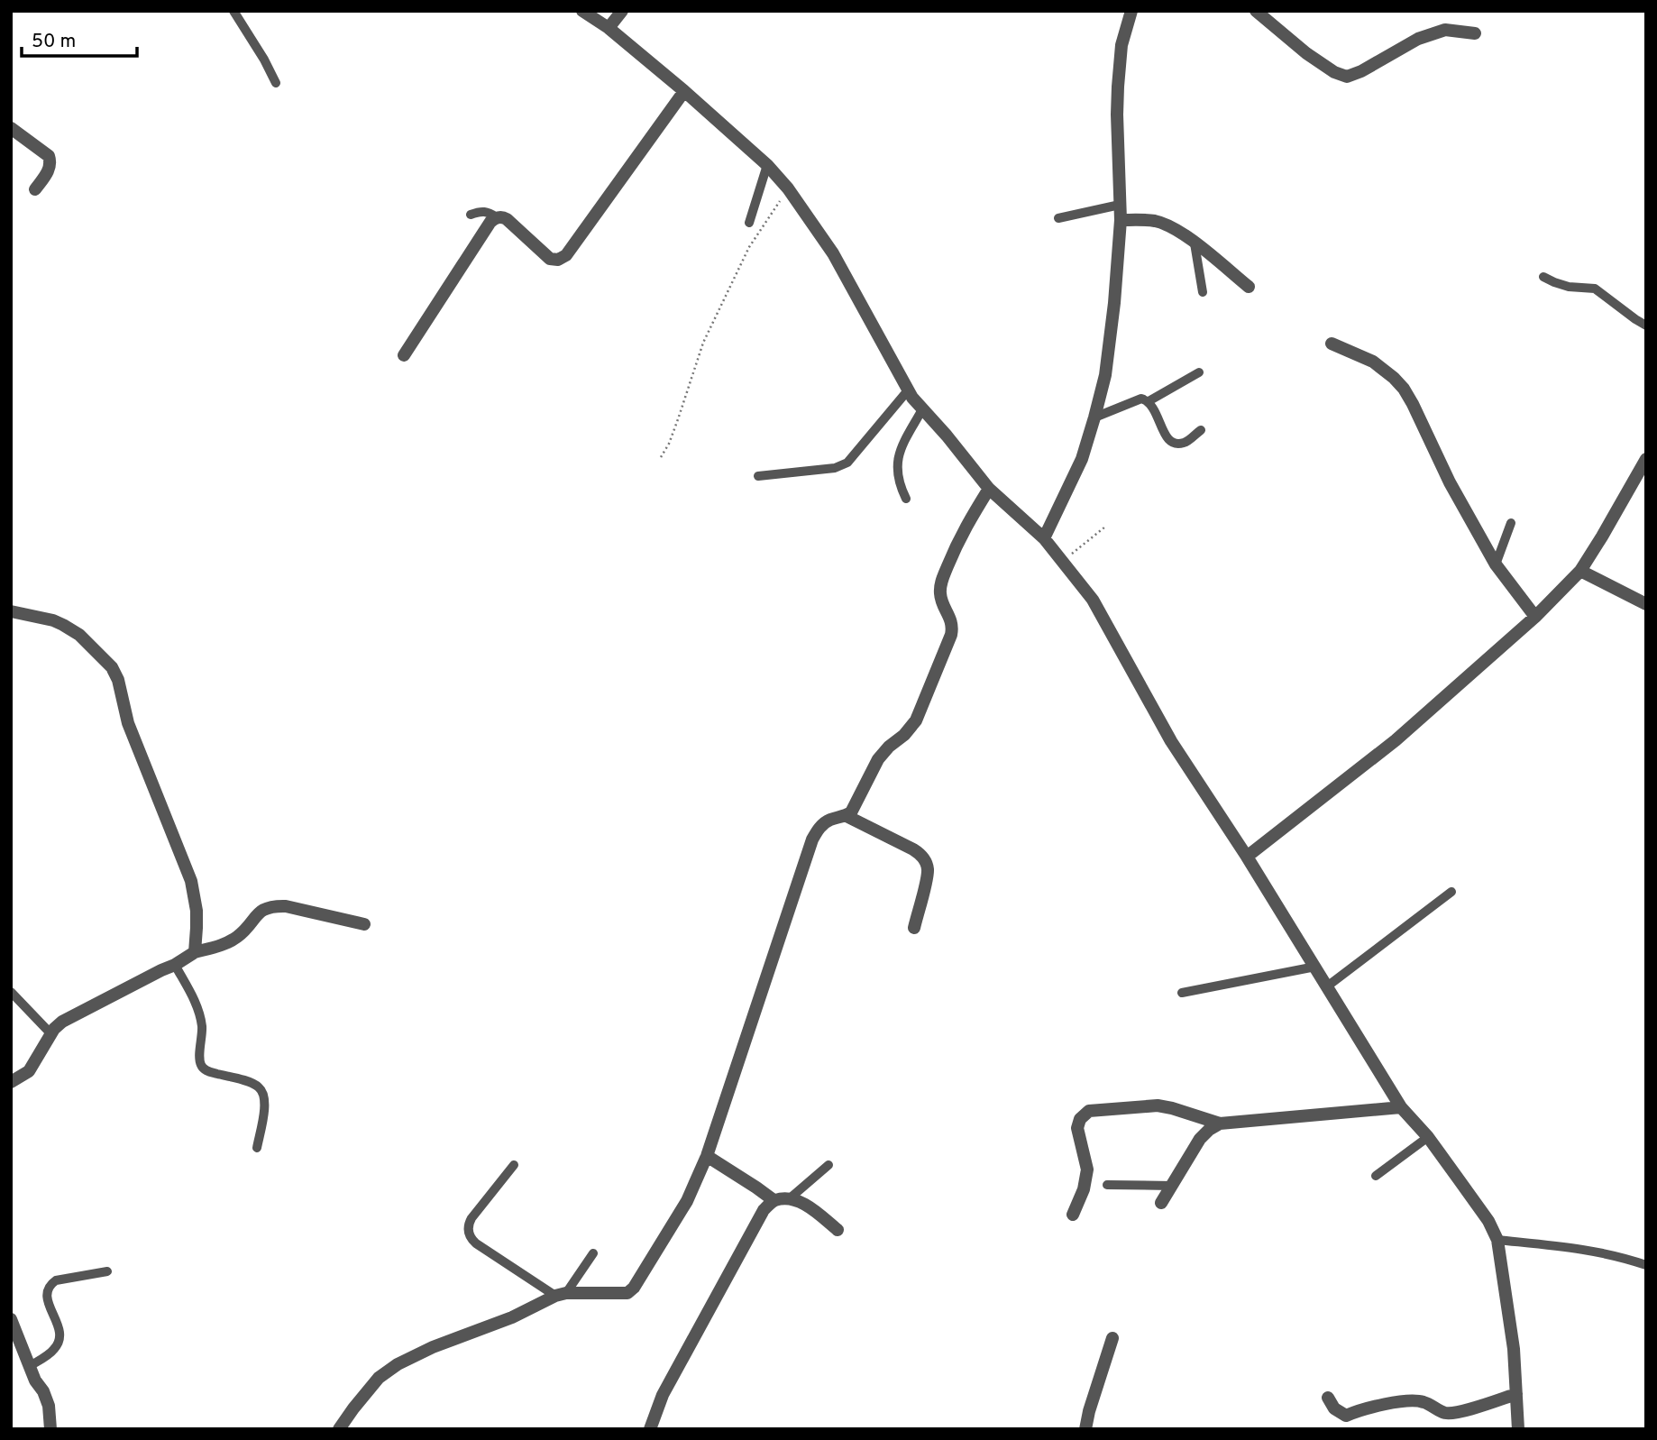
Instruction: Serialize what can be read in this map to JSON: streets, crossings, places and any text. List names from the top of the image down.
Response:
{
  "scale_bar": "50 m"
}
